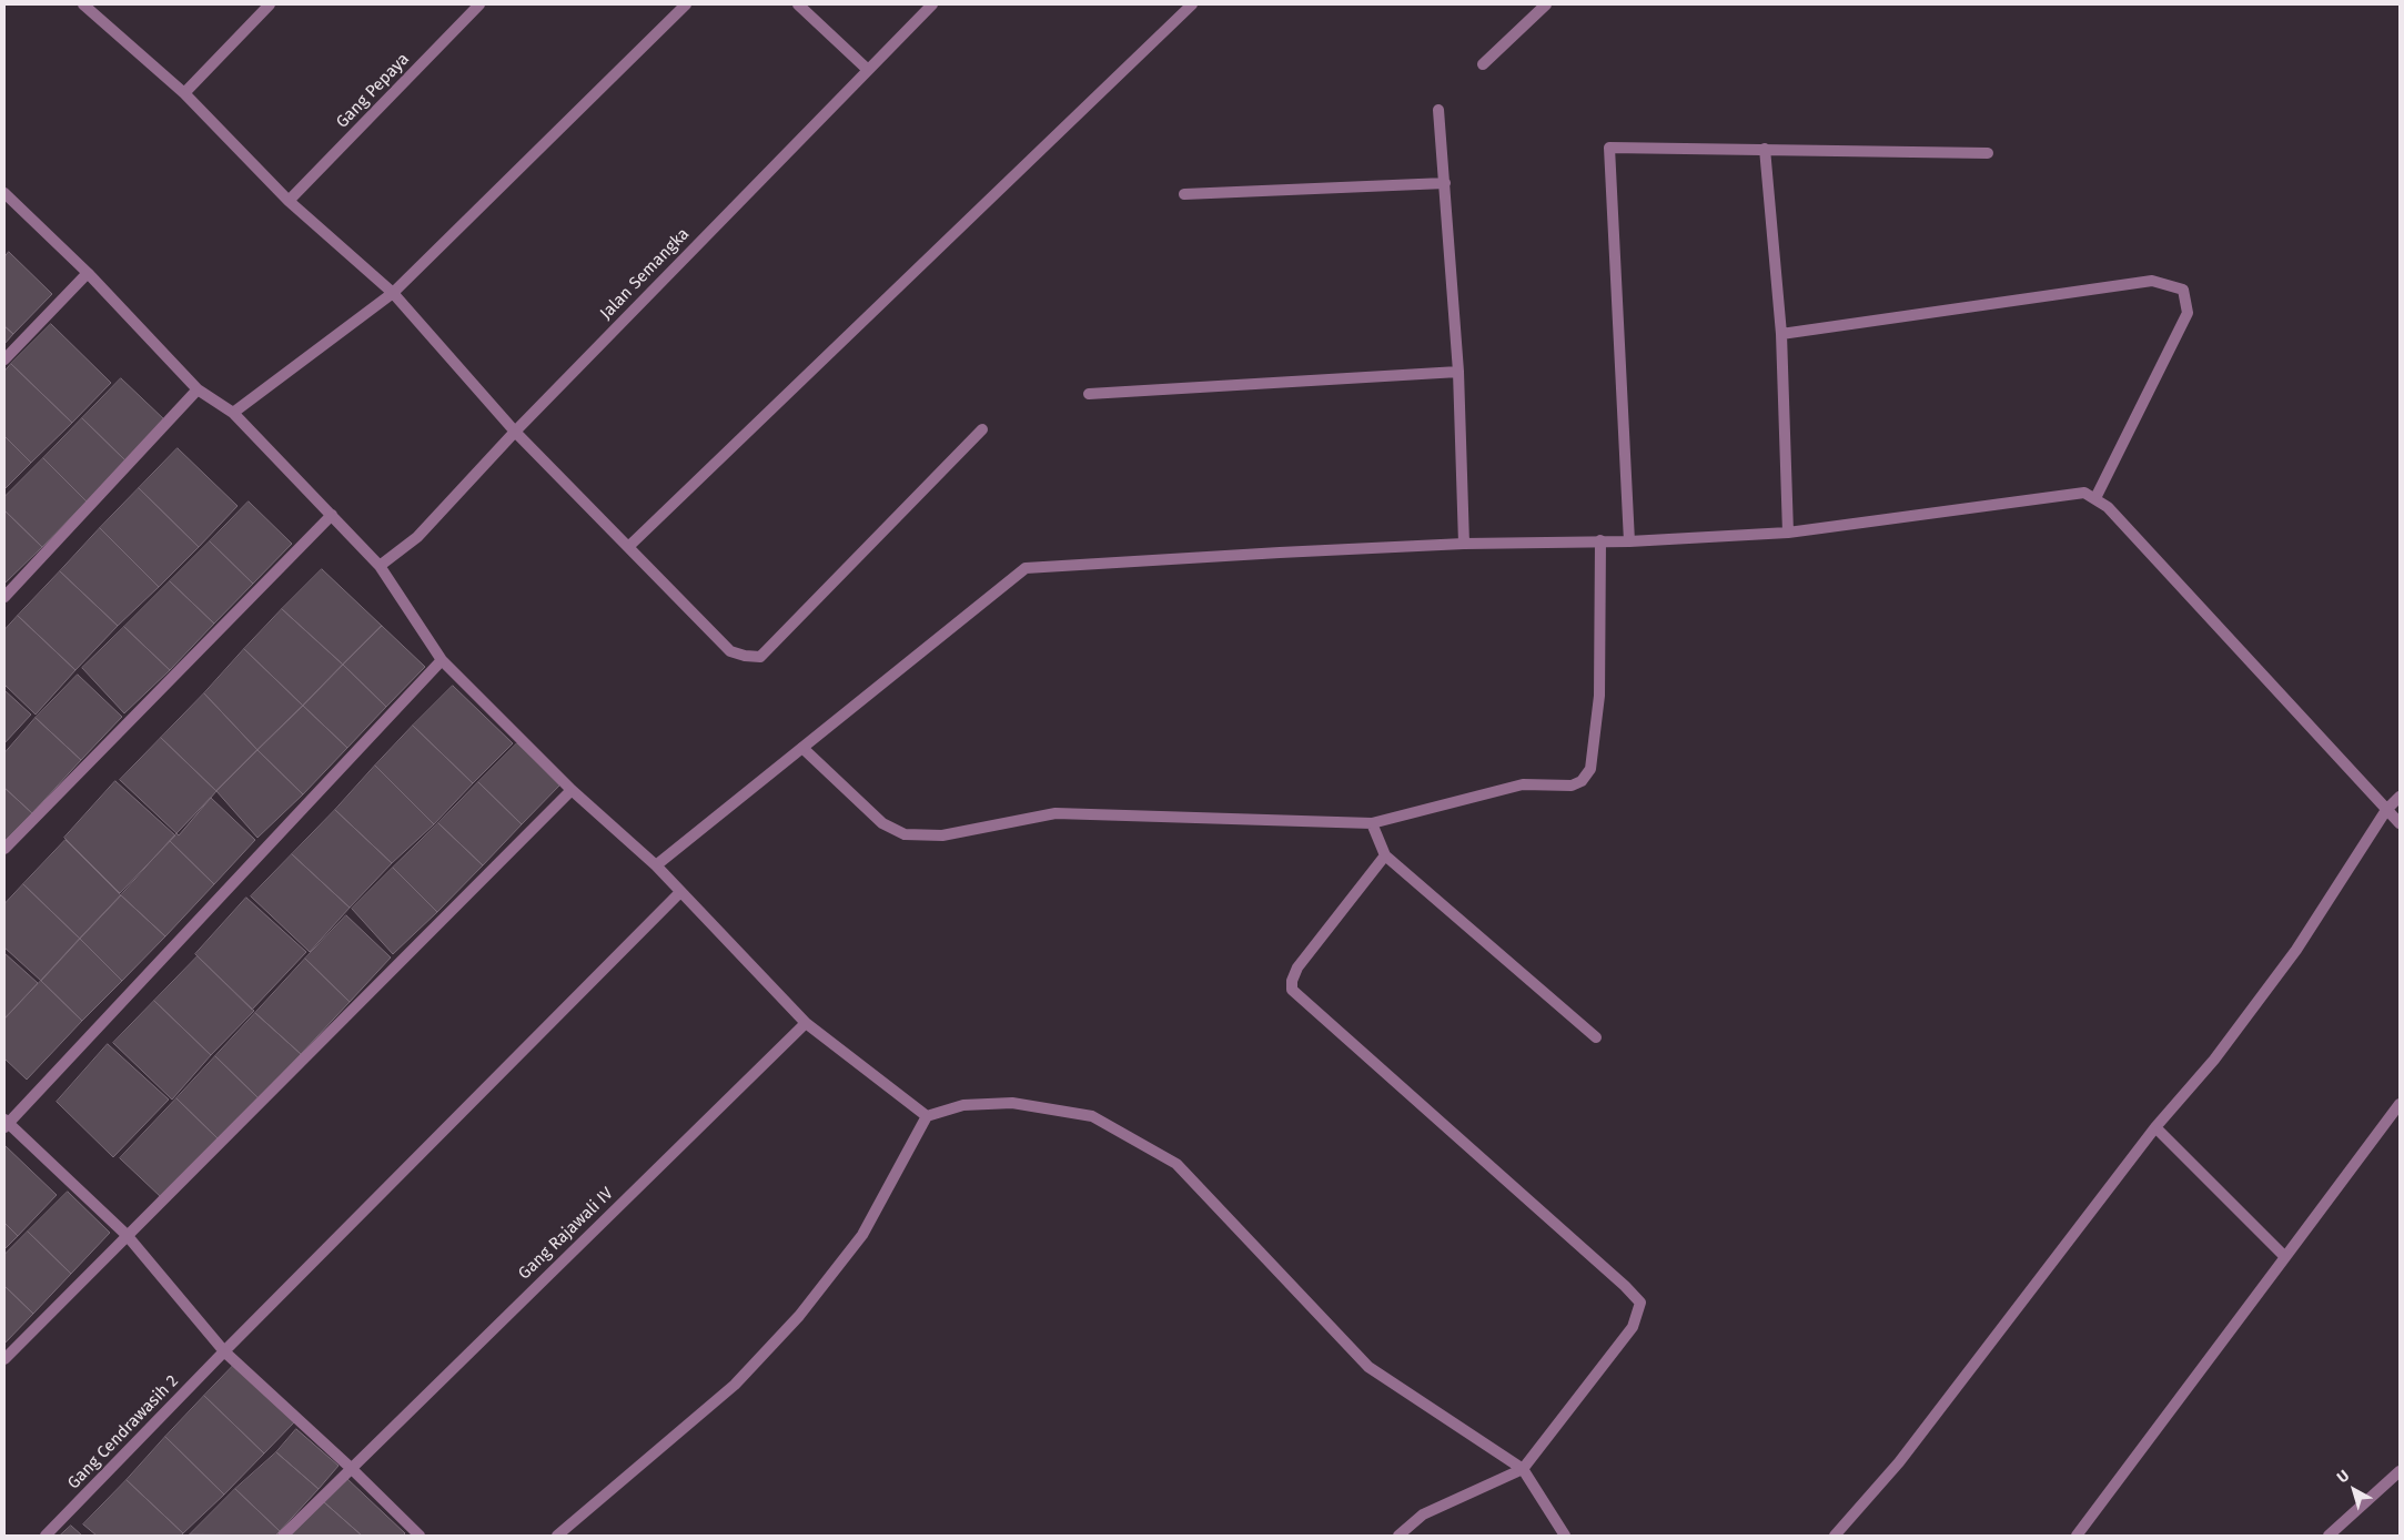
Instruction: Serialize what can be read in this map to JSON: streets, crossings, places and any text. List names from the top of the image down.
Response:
{
  "streets": {
    "street": [
      "Gang Pepaya",
      "Jalan Semangka",
      "Gang Rajawali IV",
      "Gang Cendrawasih 2"
    ]
  },
  "north": "top left"
}
